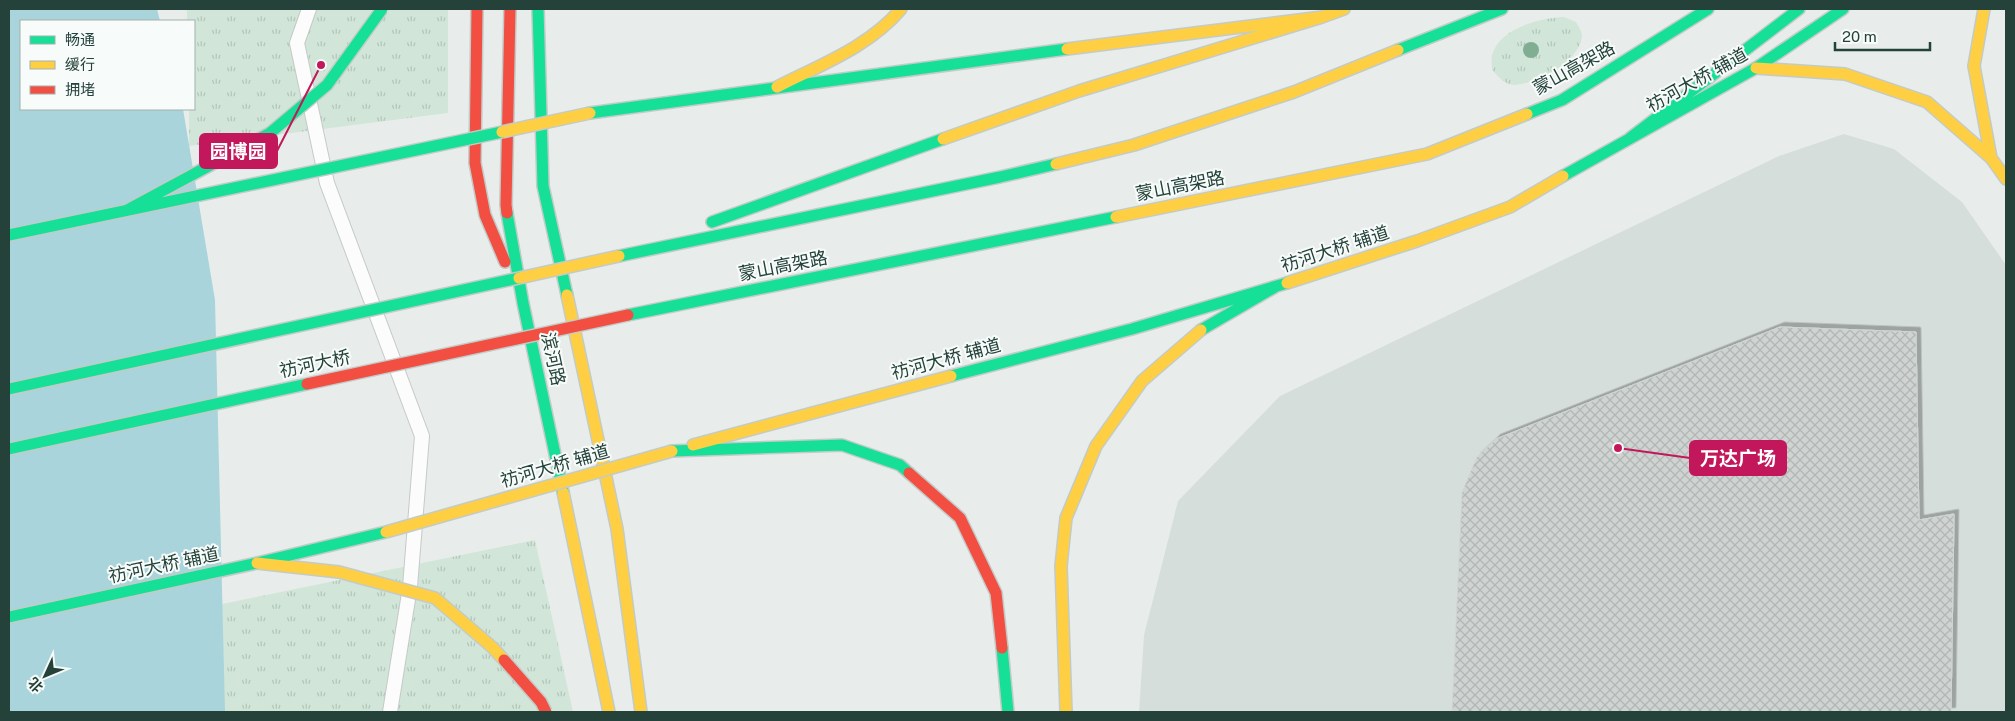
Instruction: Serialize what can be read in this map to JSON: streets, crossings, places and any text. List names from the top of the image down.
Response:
{
  "streets": {
    "main road": [
      "蒙山高架路",
      "祊河大桥 辅道",
      "滨河路",
      "祊河大桥"
    ]
  },
  "crossings": [
    ["蒙山高架路", "祊河大桥"]
  ],
  "places": ["园博园", "万达广场"],
  "legend": ["畅通", "缓行", "拥堵"],
  "scale_bar": "20 m",
  "north": "bottom left"
}
